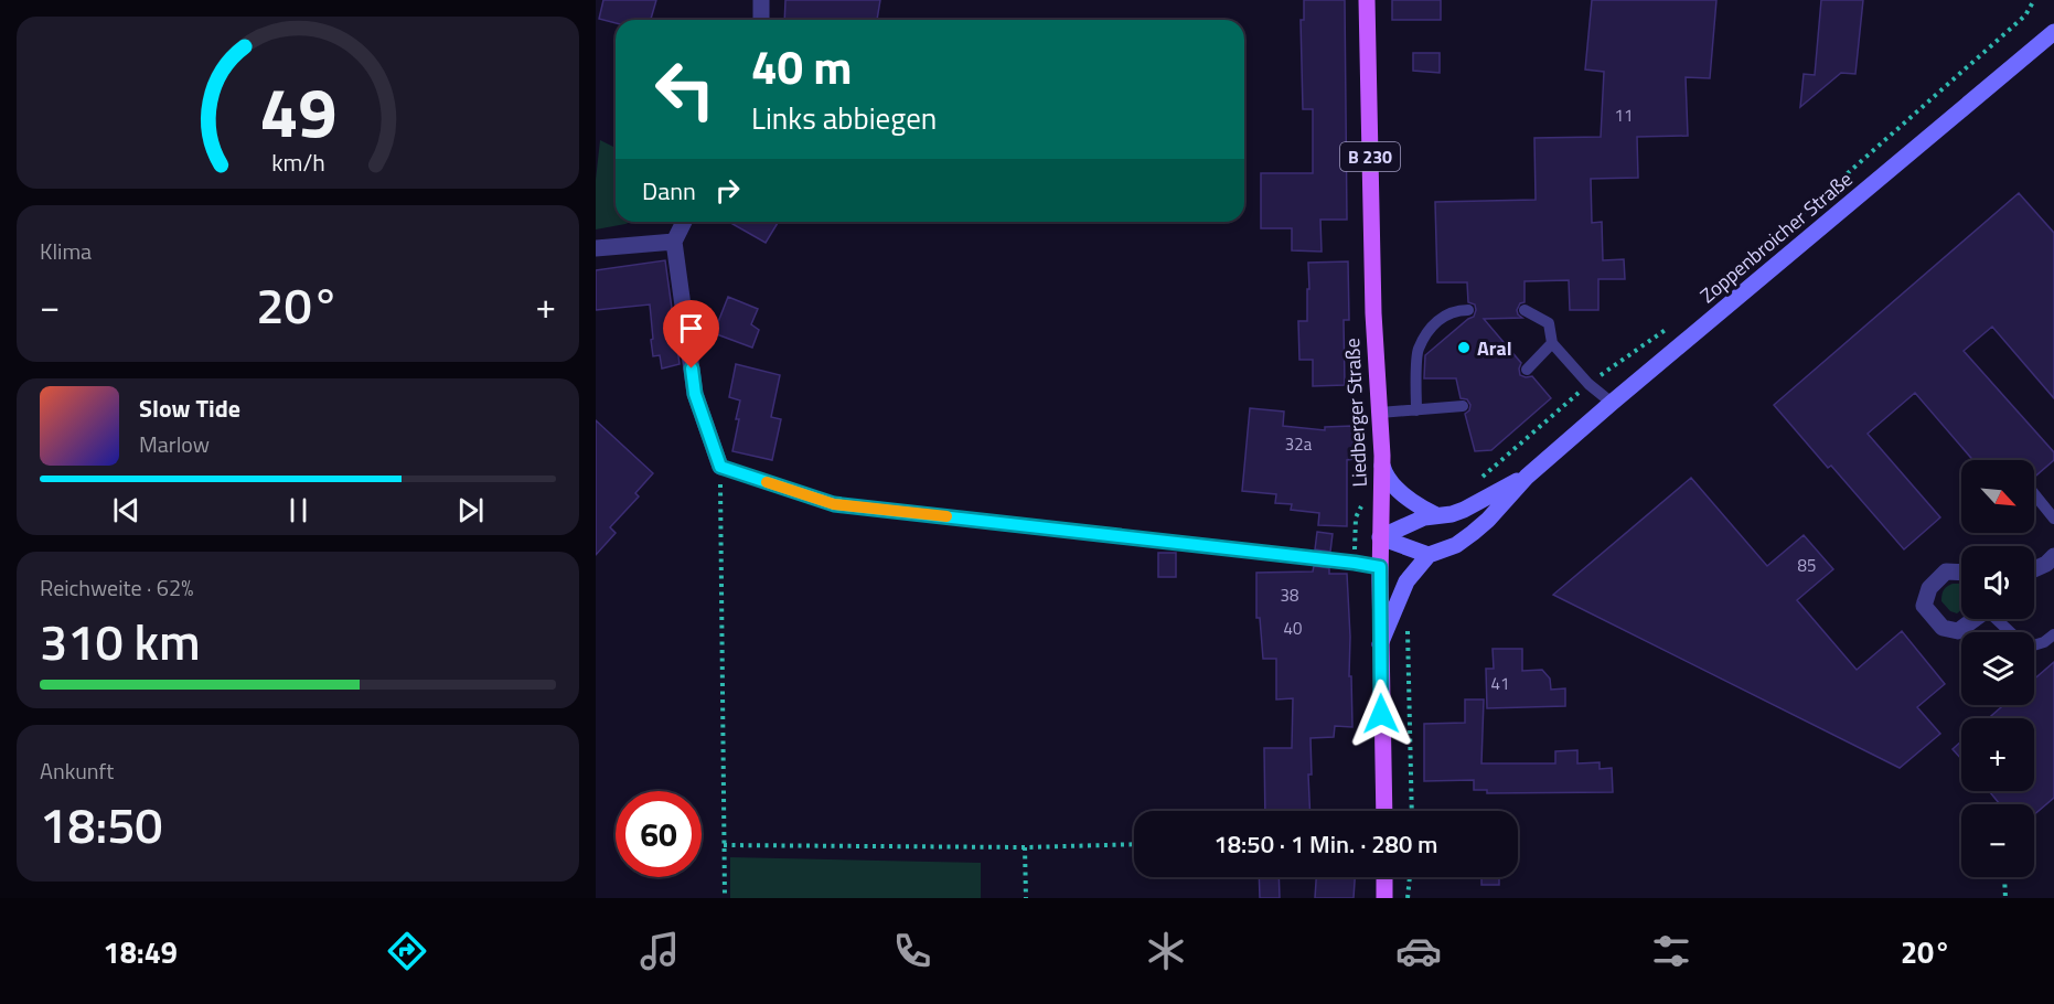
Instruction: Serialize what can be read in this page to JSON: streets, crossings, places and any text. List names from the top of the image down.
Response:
{
  "streets": {
    "main road": ["B 230", "Zoppenbroicher Straße", "Liedberger Straße"]
  },
  "crossings": [
    ["Zoppenbroicher Straße", "Liedberger Straße"]
  ],
  "places": ["Aral"],
  "house_numbers": [
    "11",
    "32a",
    "85",
    "38",
    "40",
    "41"
  ],
  "north": "bottom right",
  "page": {
    "turn": ["40 m", "Links abbiegen"],
    "then": "Dann",
    "tile": [
      "Klima",
      ["Reichweite · 62%", "310 km"],
      ["Ankunft", "18:50"]
    ],
    "heat": ["−", "20°", "+"],
    "song": ["Slow Tide", "Marlow"],
    "map_buttons": ["+", "−"],
    "limit": "60",
    "trip": "18:50 · 1 Min. · 280 m",
    "tabs": ["18:49", "20°"],
    "gauge": ["49", "km/h"]
  }
}
